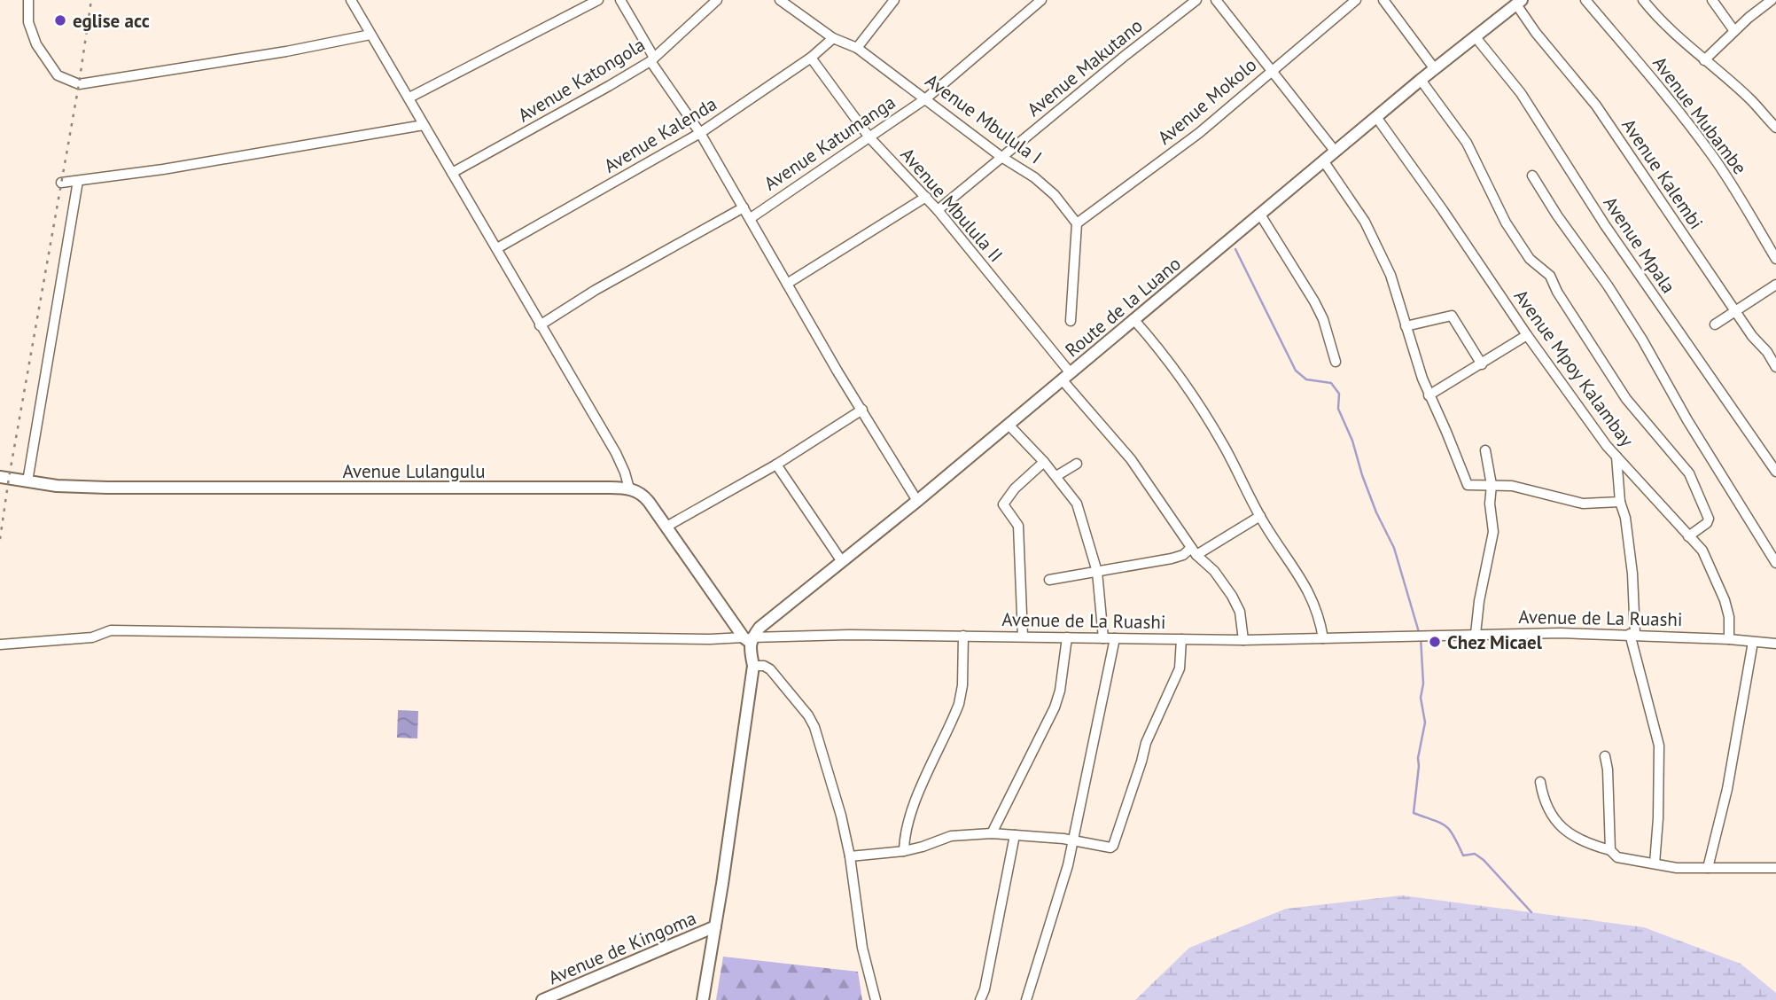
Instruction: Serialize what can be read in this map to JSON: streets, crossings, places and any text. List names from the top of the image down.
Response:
{
  "streets": {
    "street": [
      "Avenue Makutano",
      "Avenue Katongola",
      "Avenue Mokolo",
      "Avenue Mubambe",
      "Avenue Mbulula I",
      "Avenue Kalenda",
      "Avenue Katumanga",
      "Avenue Kalembi",
      "Avenue Mbulula II",
      "Avenue Mpala",
      "Route de la Luano",
      "Avenue Mpoy Kalambay",
      "Avenue Lulangulu",
      "Avenue de La Ruashi",
      "Avenue de Kingoma"
    ]
  },
  "crossings": [
    ["Avenue Makutano", "Avenue Mbulula I"],
    ["Avenue Makutano", "Avenue Mbulula II"],
    ["Avenue Mokolo", "Avenue Mbulula I"],
    ["Avenue Mbulula I", "Avenue Kalenda"],
    ["Avenue Mbulula I", "Avenue Katumanga"],
    ["Avenue Kalenda", "Avenue Mbulula II"],
    ["Avenue Katumanga", "Avenue Mbulula II"],
    ["Avenue Kalembi", "Route de la Luano"],
    ["Avenue Mbulula II", "Route de la Luano"],
    ["Avenue Mbulula II", "Avenue de La Ruashi"],
    ["Avenue Mpala", "Route de la Luano"],
    ["Route de la Luano", "Avenue Mpoy Kalambay"],
    ["Route de la Luano", "Avenue de La Ruashi"],
    ["Avenue Mpoy Kalambay", "Avenue de La Ruashi"]
  ],
  "places": ["eglise acc", "Chez Micael"]
}
